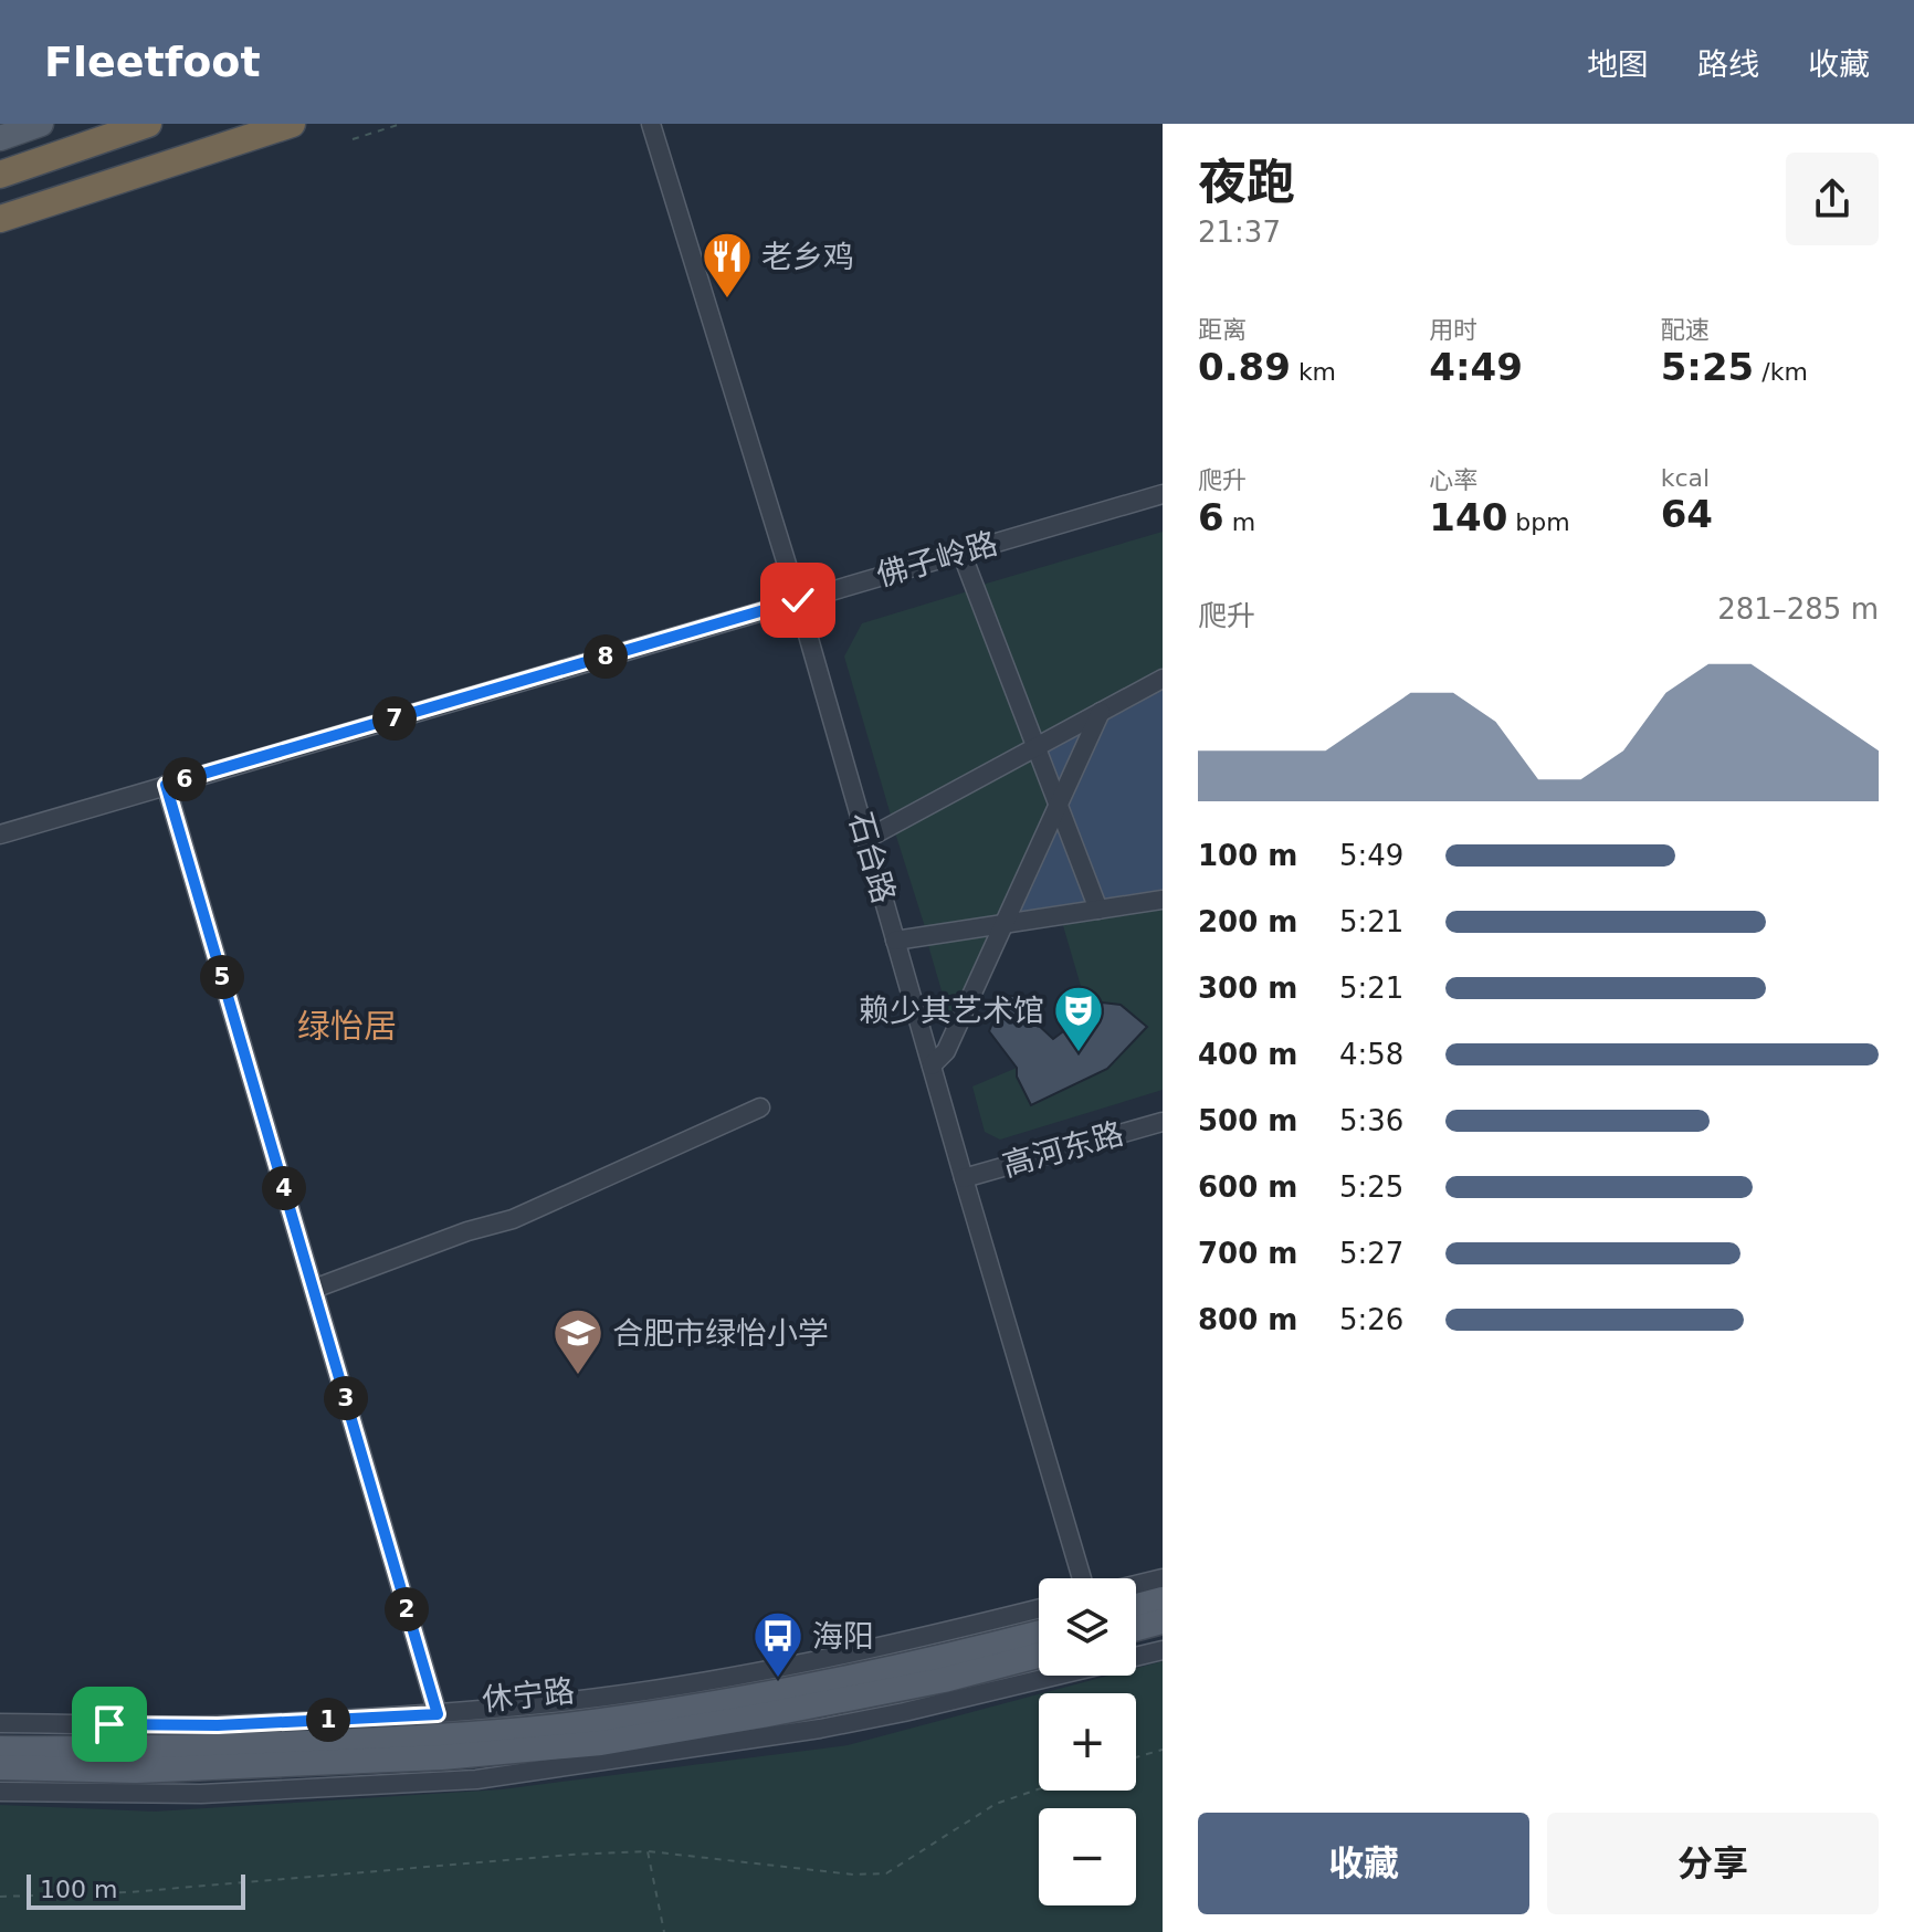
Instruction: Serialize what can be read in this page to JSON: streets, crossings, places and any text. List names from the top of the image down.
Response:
{
  "streets": {
    "main road": ["休宁路"],
    "street": ["佛子岭路", "石台路", "高河东路"]
  },
  "crossings": [
    ["佛子岭路", "石台路"],
    ["石台路", "高河东路"]
  ],
  "districts": ["绿怡居"],
  "places": {
    "restaurant": ["老乡鸡"],
    "theatre": ["赖少其艺术馆"],
    "school or university": ["合肥市绿怡小学"],
    "bus stop": ["海阳"]
  },
  "scale_bar": "100 m",
  "page": {
    "header": "Fleetfoot",
    "nav": ["地图", "路线", "收藏"],
    "heading": ["夜跑", "21:37"],
    "stats": [
      ["距离", "0.89 km"],
      ["用时", "4:49"],
      ["配速", "5:25 /km"],
      ["爬升", "6 m"],
      ["心率", "140 bpm"],
      ["kcal", "64"]
    ],
    "chart": ["爬升", "281–285 m"],
    "pins": [
      "8",
      "7",
      "6",
      "5",
      "4",
      "3",
      "2",
      "1"
    ],
    "list": [
      {
        "name": "100 m",
        "note": "5:49"
      },
      {
        "name": "200 m",
        "note": "5:21"
      },
      {
        "name": "300 m",
        "note": "5:21"
      },
      {
        "name": "400 m",
        "note": "4:58"
      },
      {
        "name": "500 m",
        "note": "5:36"
      },
      {
        "name": "600 m",
        "note": "5:25"
      },
      {
        "name": "700 m",
        "note": "5:27"
      },
      {
        "name": "800 m",
        "note": "5:26"
      }
    ],
    "map_buttons": ["+", "−"],
    "buttons": ["收藏", "分享"],
    "scale": "100 m"
  }
}
